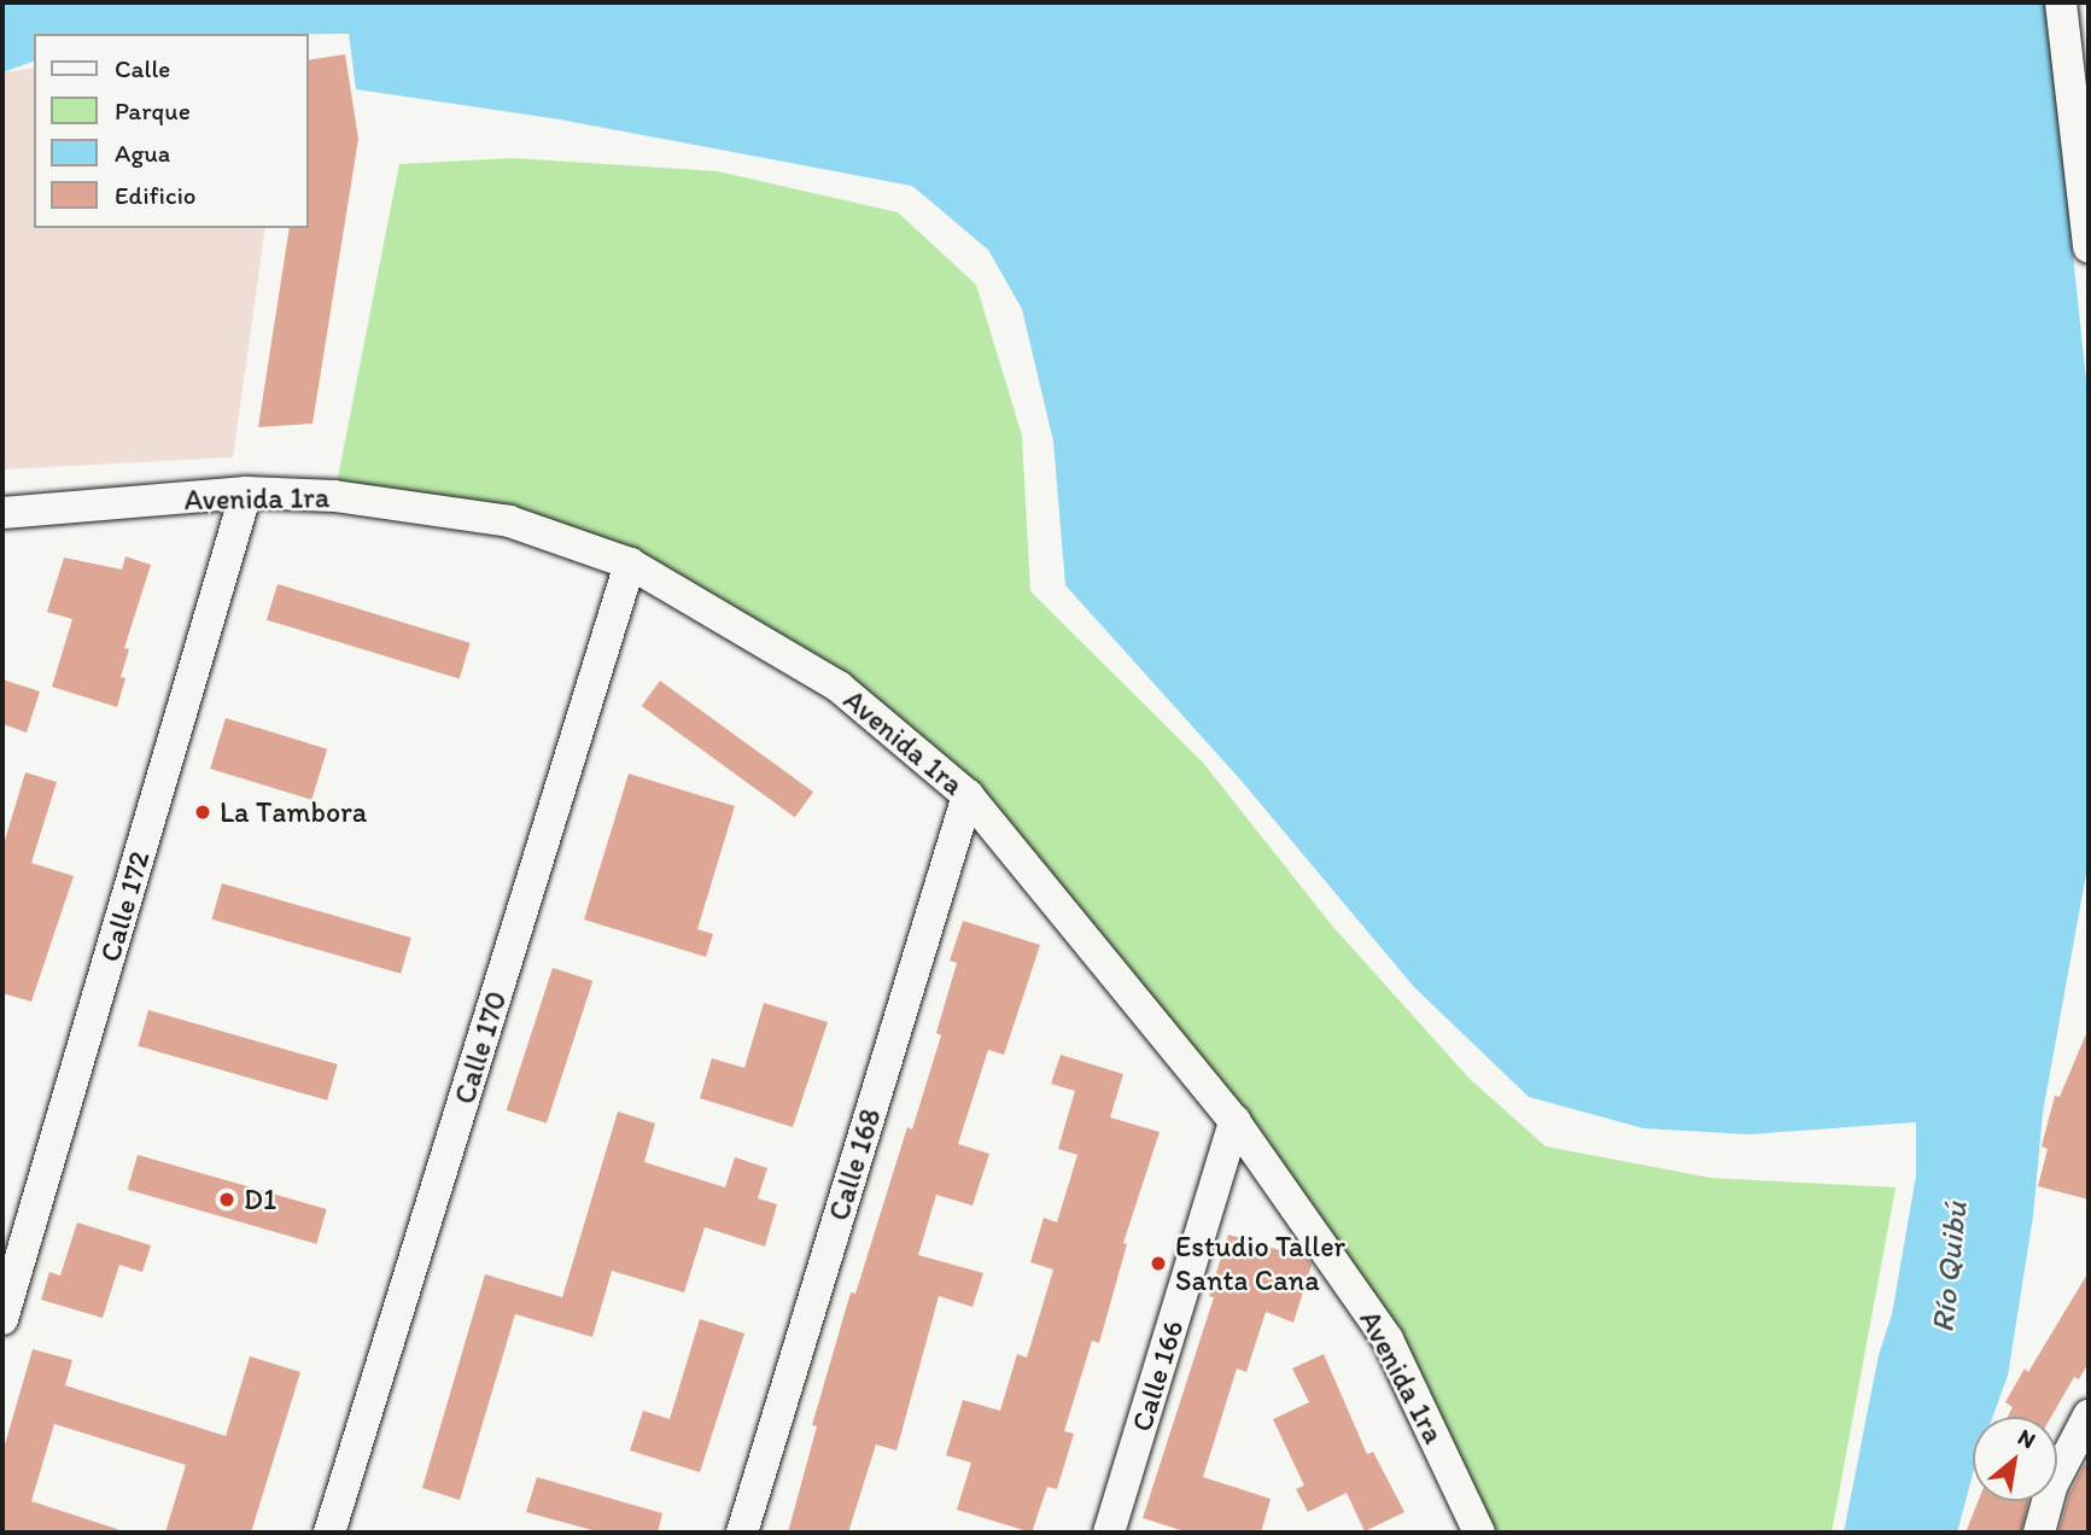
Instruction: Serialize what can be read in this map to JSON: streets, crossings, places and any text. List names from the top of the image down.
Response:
{
  "streets": {
    "street": [
      "Avenida 1ra",
      "Calle 172",
      "Calle 170",
      "Calle 168",
      "Calle 166"
    ]
  },
  "crossings": [
    ["Avenida 1ra", "Calle 172"],
    ["Avenida 1ra", "Calle 170"],
    ["Avenida 1ra", "Calle 168"],
    ["Avenida 1ra", "Calle 166"]
  ],
  "water": ["Río Quibú"],
  "places": ["La Tambora", "D1", "Estudio Taller Santa Cana"],
  "legend": [
    "Calle",
    "Parque",
    "Agua",
    "Edificio"
  ],
  "north": "top right"
}
